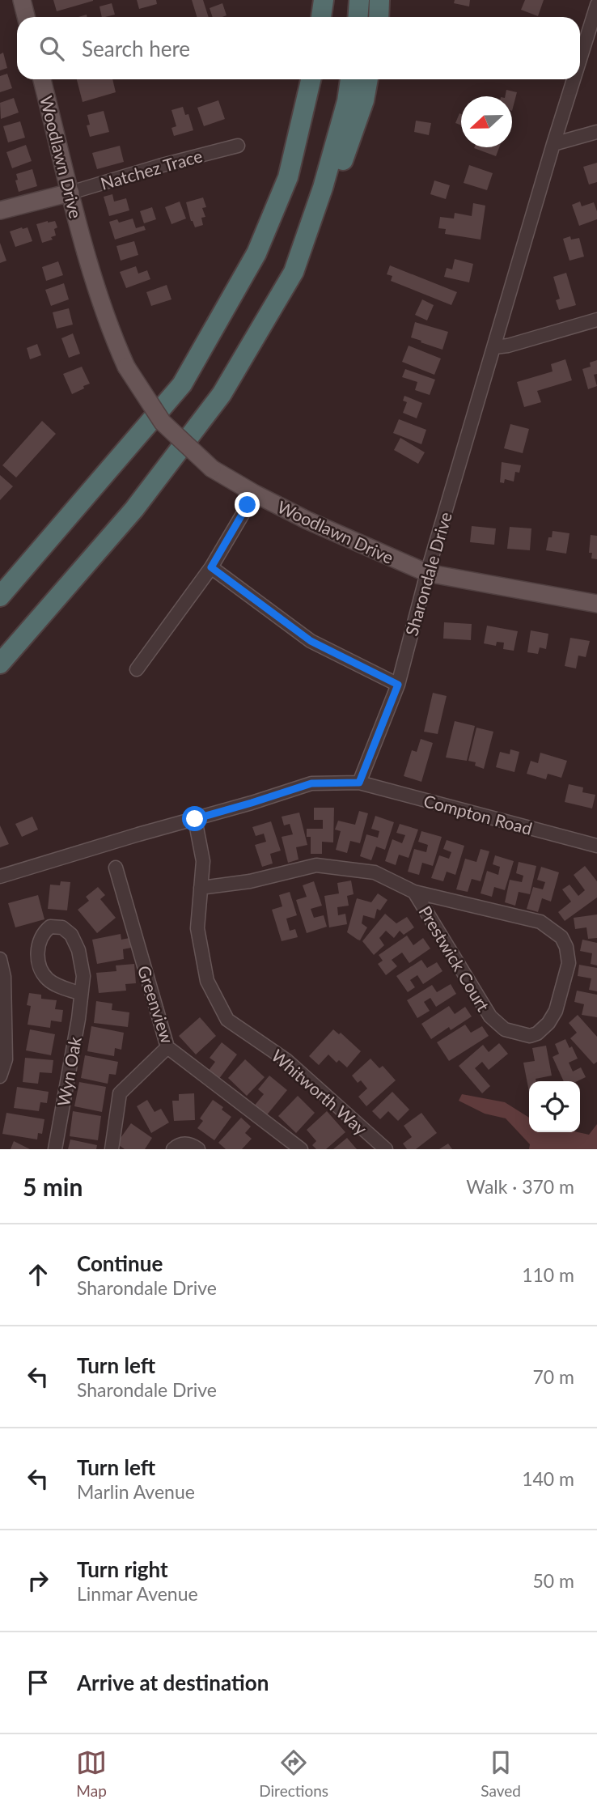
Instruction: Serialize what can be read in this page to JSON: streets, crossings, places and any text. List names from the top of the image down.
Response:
{
  "streets": {
    "main road": ["Woodlawn Drive", "Natchez Trace"],
    "street": [
      "Sharondale Drive",
      "Compton Road",
      "Prestwick Court",
      "Greenview",
      "Wyn Oak",
      "Whitworth Way"
    ]
  },
  "crossings": [
    ["Woodlawn Drive", "Natchez Trace"],
    ["Woodlawn Drive", "Sharondale Drive"],
    ["Sharondale Drive", "Compton Road"],
    ["Prestwick Court", "Whitworth Way"]
  ],
  "north": "left",
  "page": {
    "search": "Search here",
    "heading": ["5 min", "Walk · 370 m"],
    "list": [
      ["Continue", "Sharondale Drive", "110 m"],
      ["Turn left", "Sharondale Drive", "70 m"],
      ["Turn left", "Marlin Avenue", "140 m"],
      ["Turn right", "Linmar Avenue", "50 m"],
      "Arrive at destination"
    ],
    "nav": ["Map", "Directions", "Saved"]
  }
}
